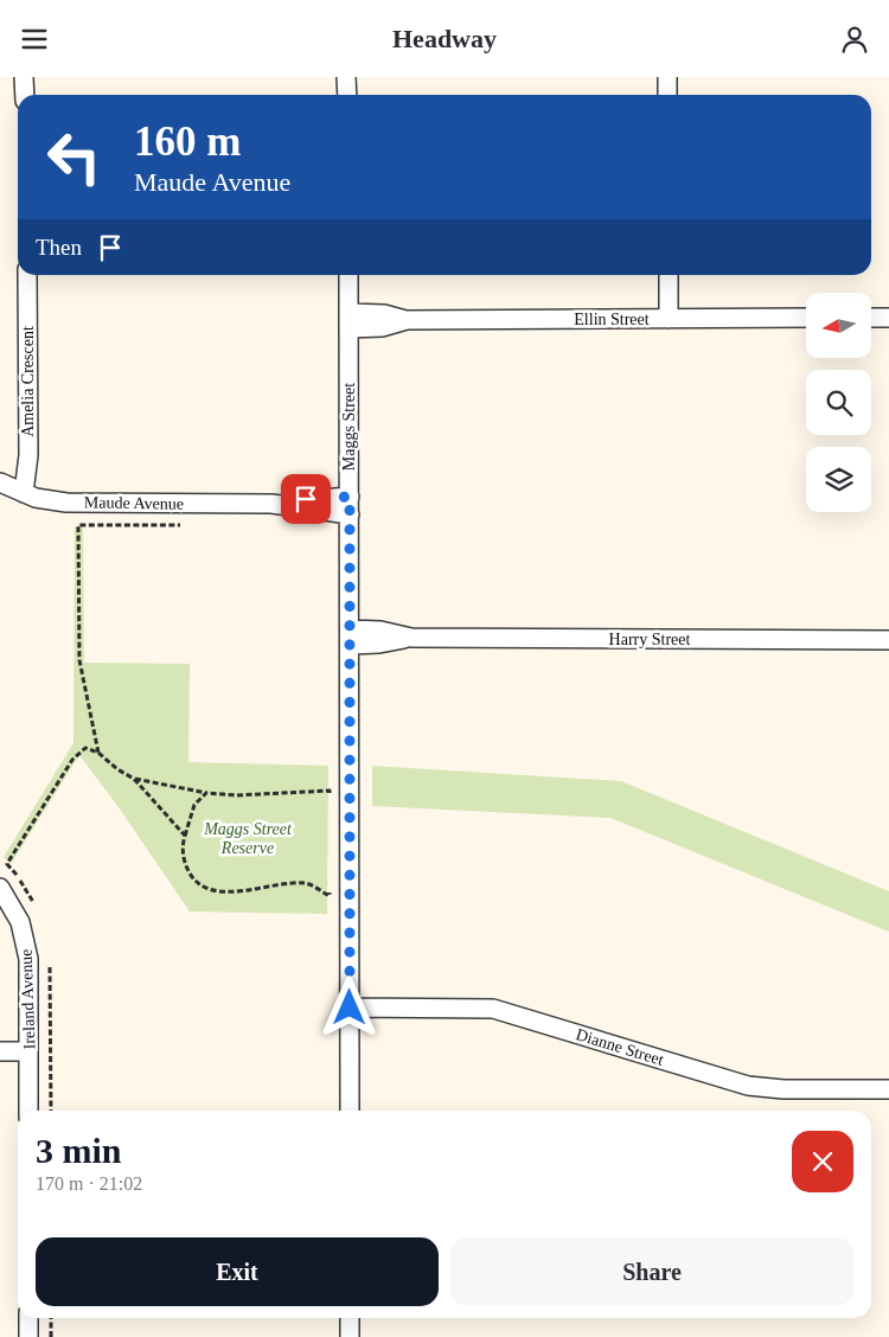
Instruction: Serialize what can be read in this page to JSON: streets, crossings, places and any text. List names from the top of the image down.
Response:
{
  "streets": {
    "street": [
      "Ellin Street",
      "Amelia Crescent",
      "Maggs Street",
      "Maude Avenue",
      "Harry Street",
      "Ireland Avenue",
      "Dianne Street"
    ]
  },
  "crossings": [
    ["Ellin Street", "Maggs Street"],
    ["Amelia Crescent", "Maude Avenue"],
    ["Maggs Street", "Maude Avenue"],
    ["Maggs Street", "Harry Street"],
    ["Maggs Street", "Dianne Street"]
  ],
  "parks": ["Maggs Street Reserve"],
  "north": "left",
  "page": {
    "header": "Headway",
    "turn": ["160 m", "Maude Avenue"],
    "then": "Then",
    "heading": ["3 min", "170 m · 21:02"],
    "buttons": ["Exit", "Share"]
  }
}
